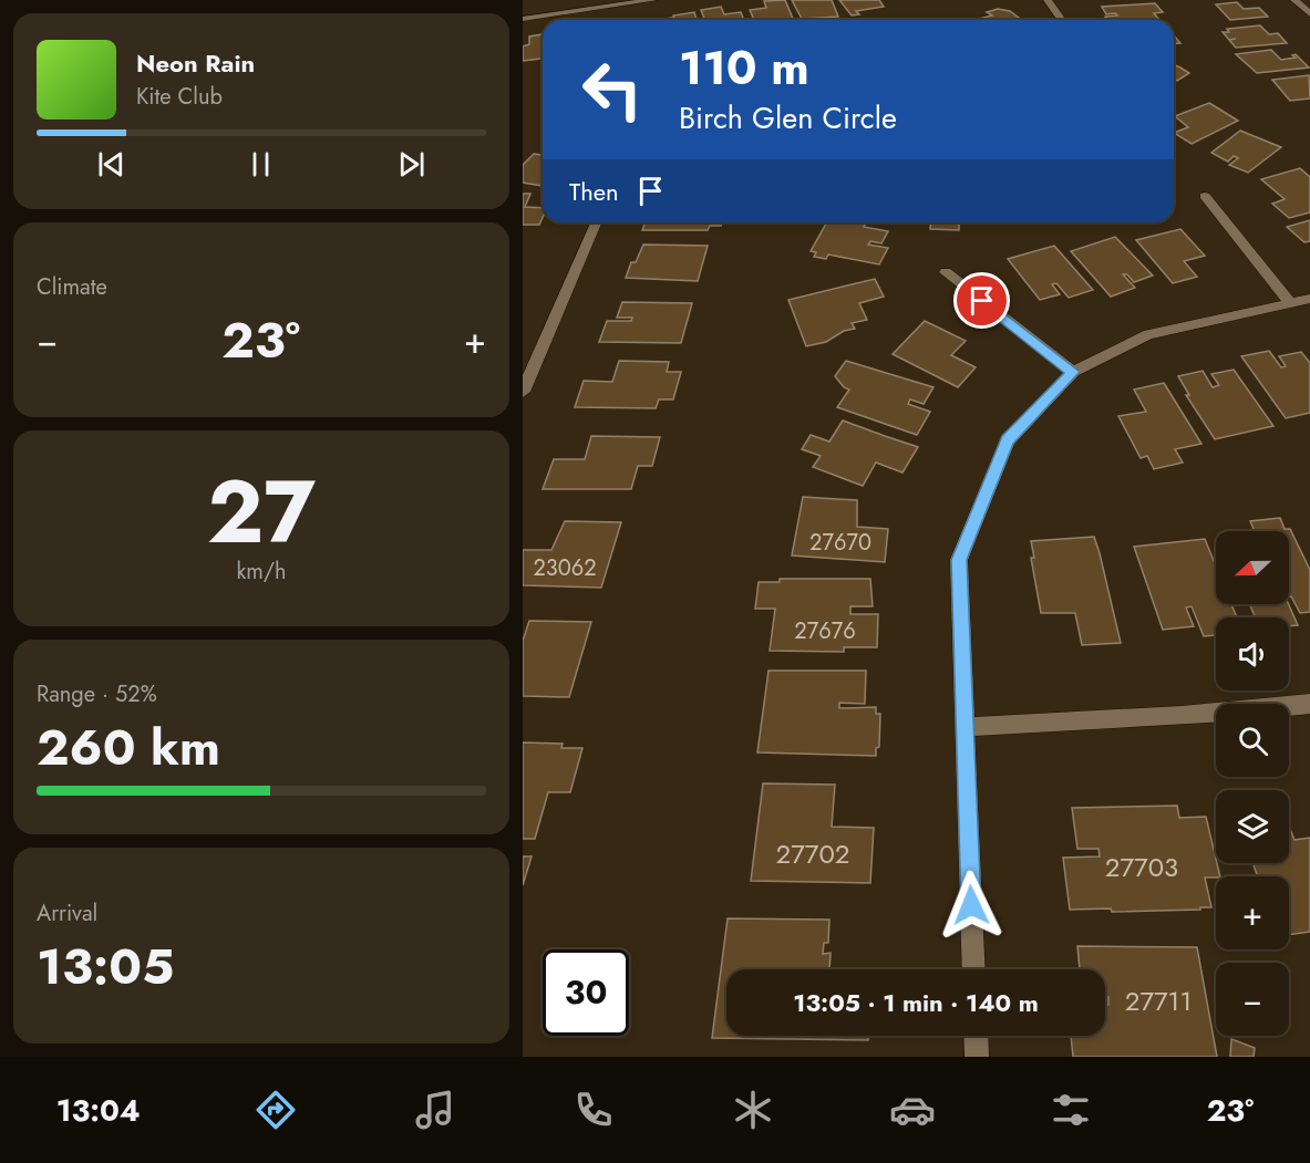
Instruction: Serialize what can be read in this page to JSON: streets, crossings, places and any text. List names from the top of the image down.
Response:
{
  "house_numbers": [
    "27670",
    "23062",
    "27676",
    "27702",
    "27703",
    "27711"
  ],
  "north": "left",
  "page": {
    "turn": ["110 m", "Birch Glen Circle"],
    "song": ["Neon Rain", "Kite Club"],
    "then": "Then",
    "tile": [
      "Climate",
      ["27", "km/h"],
      ["Range · 52%", "260 km"],
      ["Arrival", "13:05"]
    ],
    "heat": ["−", "23°", "+"],
    "map_buttons": ["+", "−"],
    "limit": "30",
    "trip": "13:05 · 1 min · 140 m",
    "tabs": ["13:04", "23°"]
  }
}
